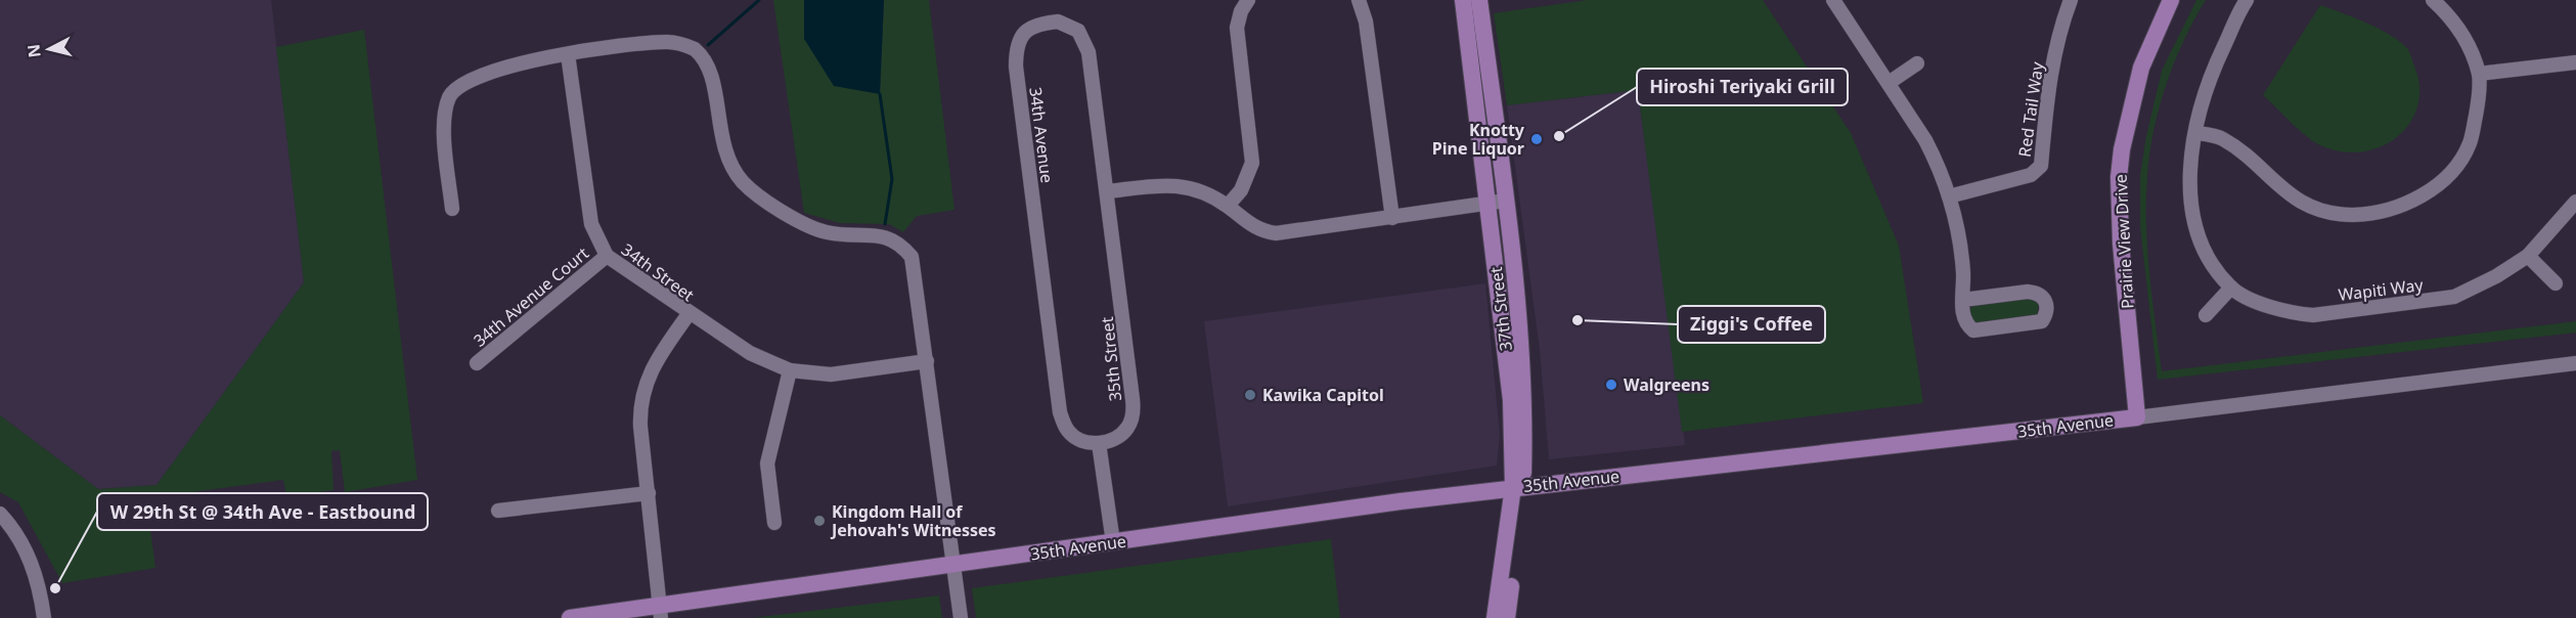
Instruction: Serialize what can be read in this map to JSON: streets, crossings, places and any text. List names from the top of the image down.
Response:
{
  "streets": {
    "main road": ["Prairie View Drive", "37th Street", "35th Avenue"],
    "street": [
      "Red Tail Way",
      "34th Avenue",
      "34th Street",
      "Wapiti Way",
      "34th Avenue Court",
      "35th Street"
    ]
  },
  "crossings": [
    ["34th Avenue", "35th Street"],
    ["Prairie View Drive", "35th Avenue"],
    ["34th Street", "34th Avenue Court"],
    ["34th Street", "35th Avenue"],
    ["37th Street", "35th Avenue"]
  ],
  "places": [
    "Hiroshi Teriyaki Grill",
    "Knotty Pine Liquor",
    "Ziggi's Coffee",
    "Walgreens",
    "Kawika Capitol",
    "Kingdom Hall of Jehovah's Witnesses",
    "W 29th St @ 34th Ave - Eastbound"
  ],
  "north": "left"
}
